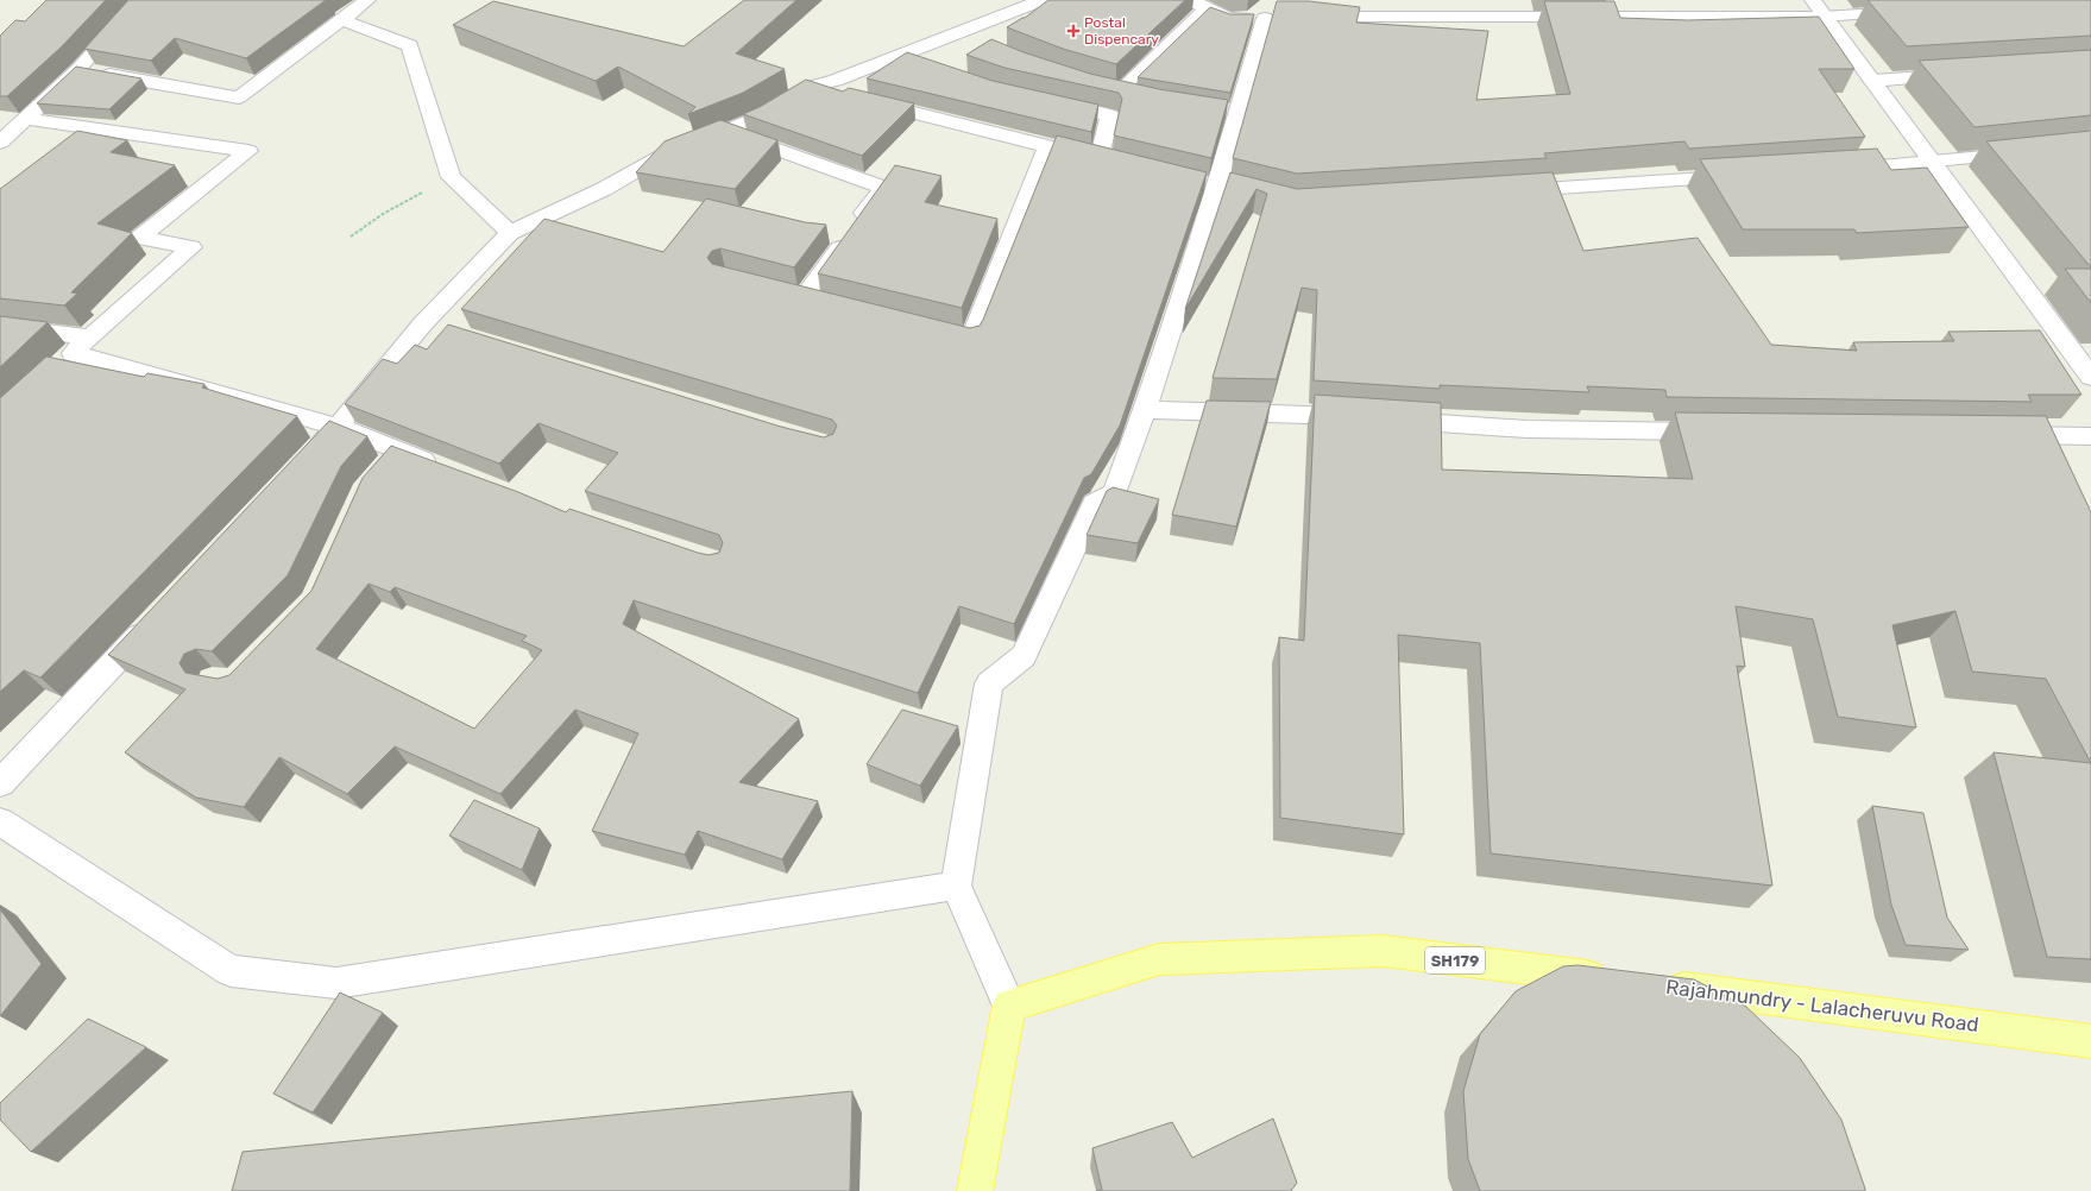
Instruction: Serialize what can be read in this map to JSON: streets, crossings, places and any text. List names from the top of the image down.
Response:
{
  "streets": {
    "main road": ["SH179", "Rajahmundry - Lalacheruvu Road"]
  },
  "places": {
    "health": ["Postal Dispencary"]
  }
}
